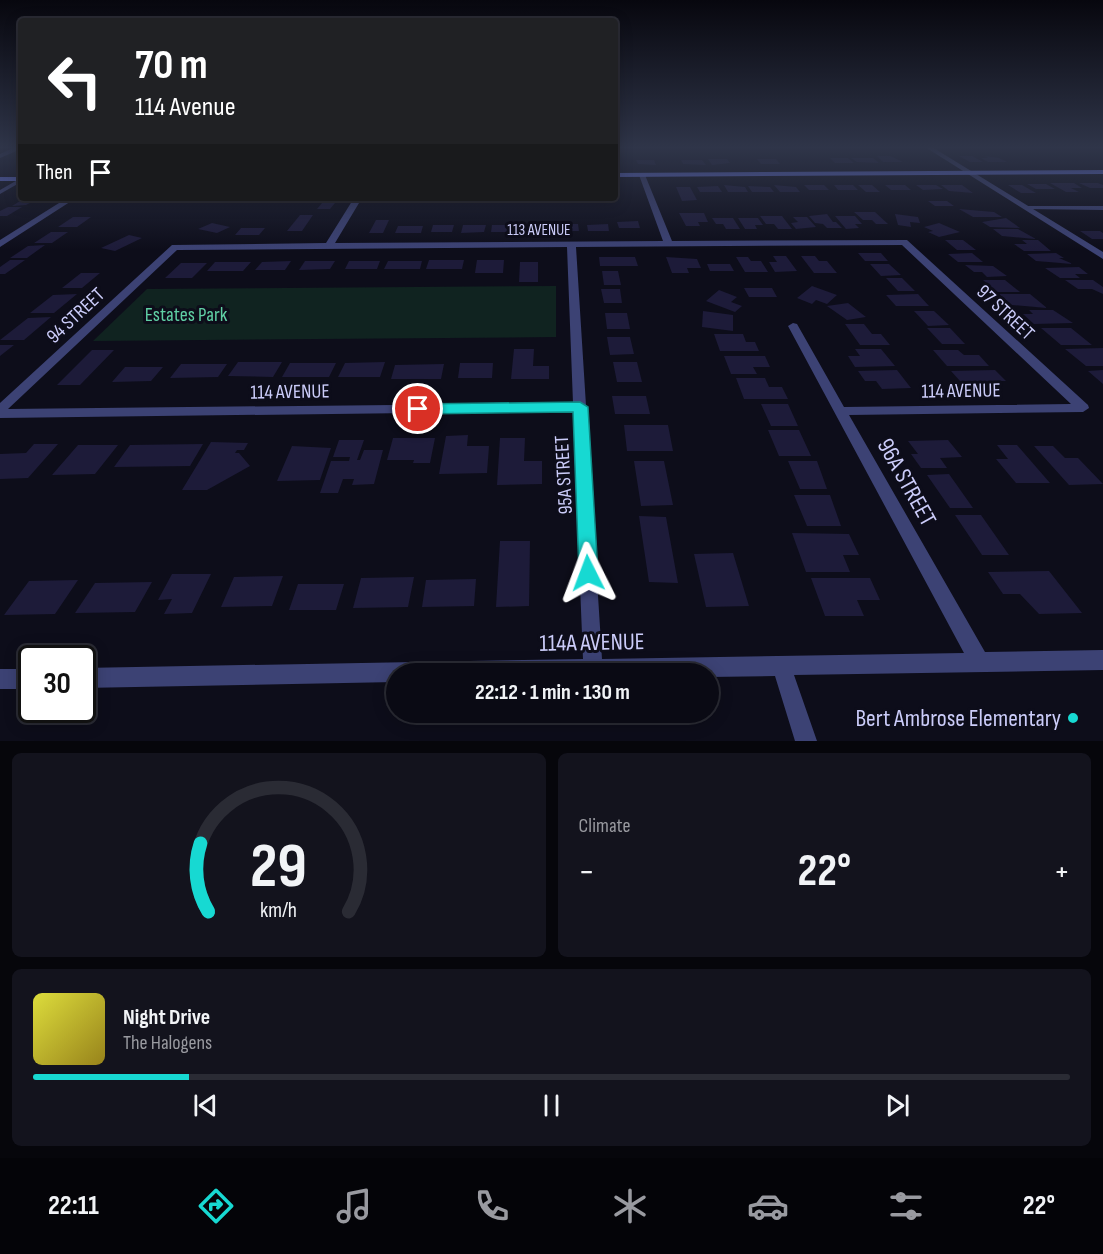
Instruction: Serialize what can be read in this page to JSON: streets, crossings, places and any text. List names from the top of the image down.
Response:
{
  "streets": {
    "street": [
      "113 AVENUE",
      "97 STREET",
      "94 STREET",
      "114 AVENUE",
      "95A STREET",
      "96A STREET",
      "114A AVENUE"
    ]
  },
  "crossings": [
    ["113 AVENUE", "97 STREET"],
    ["113 AVENUE", "94 STREET"],
    ["113 AVENUE", "95A STREET"],
    ["97 STREET", "114 AVENUE"],
    ["94 STREET", "114 AVENUE"],
    ["114 AVENUE", "95A STREET"],
    ["114 AVENUE", "96A STREET"],
    ["96A STREET", "114A AVENUE"]
  ],
  "parks": ["Estates Park"],
  "places": ["Bert Ambrose Elementary"],
  "page": {
    "turn": ["70 m", "114 Avenue"],
    "then": "Then",
    "limit": "30",
    "trip": "22:12 · 1 min · 130 m",
    "tile": "Climate",
    "heat": ["−", "22°", "+"],
    "song": ["Night Drive", "The Halogens"],
    "tabs": ["22:11", "22°"],
    "gauge": ["29", "km/h"]
  }
}
